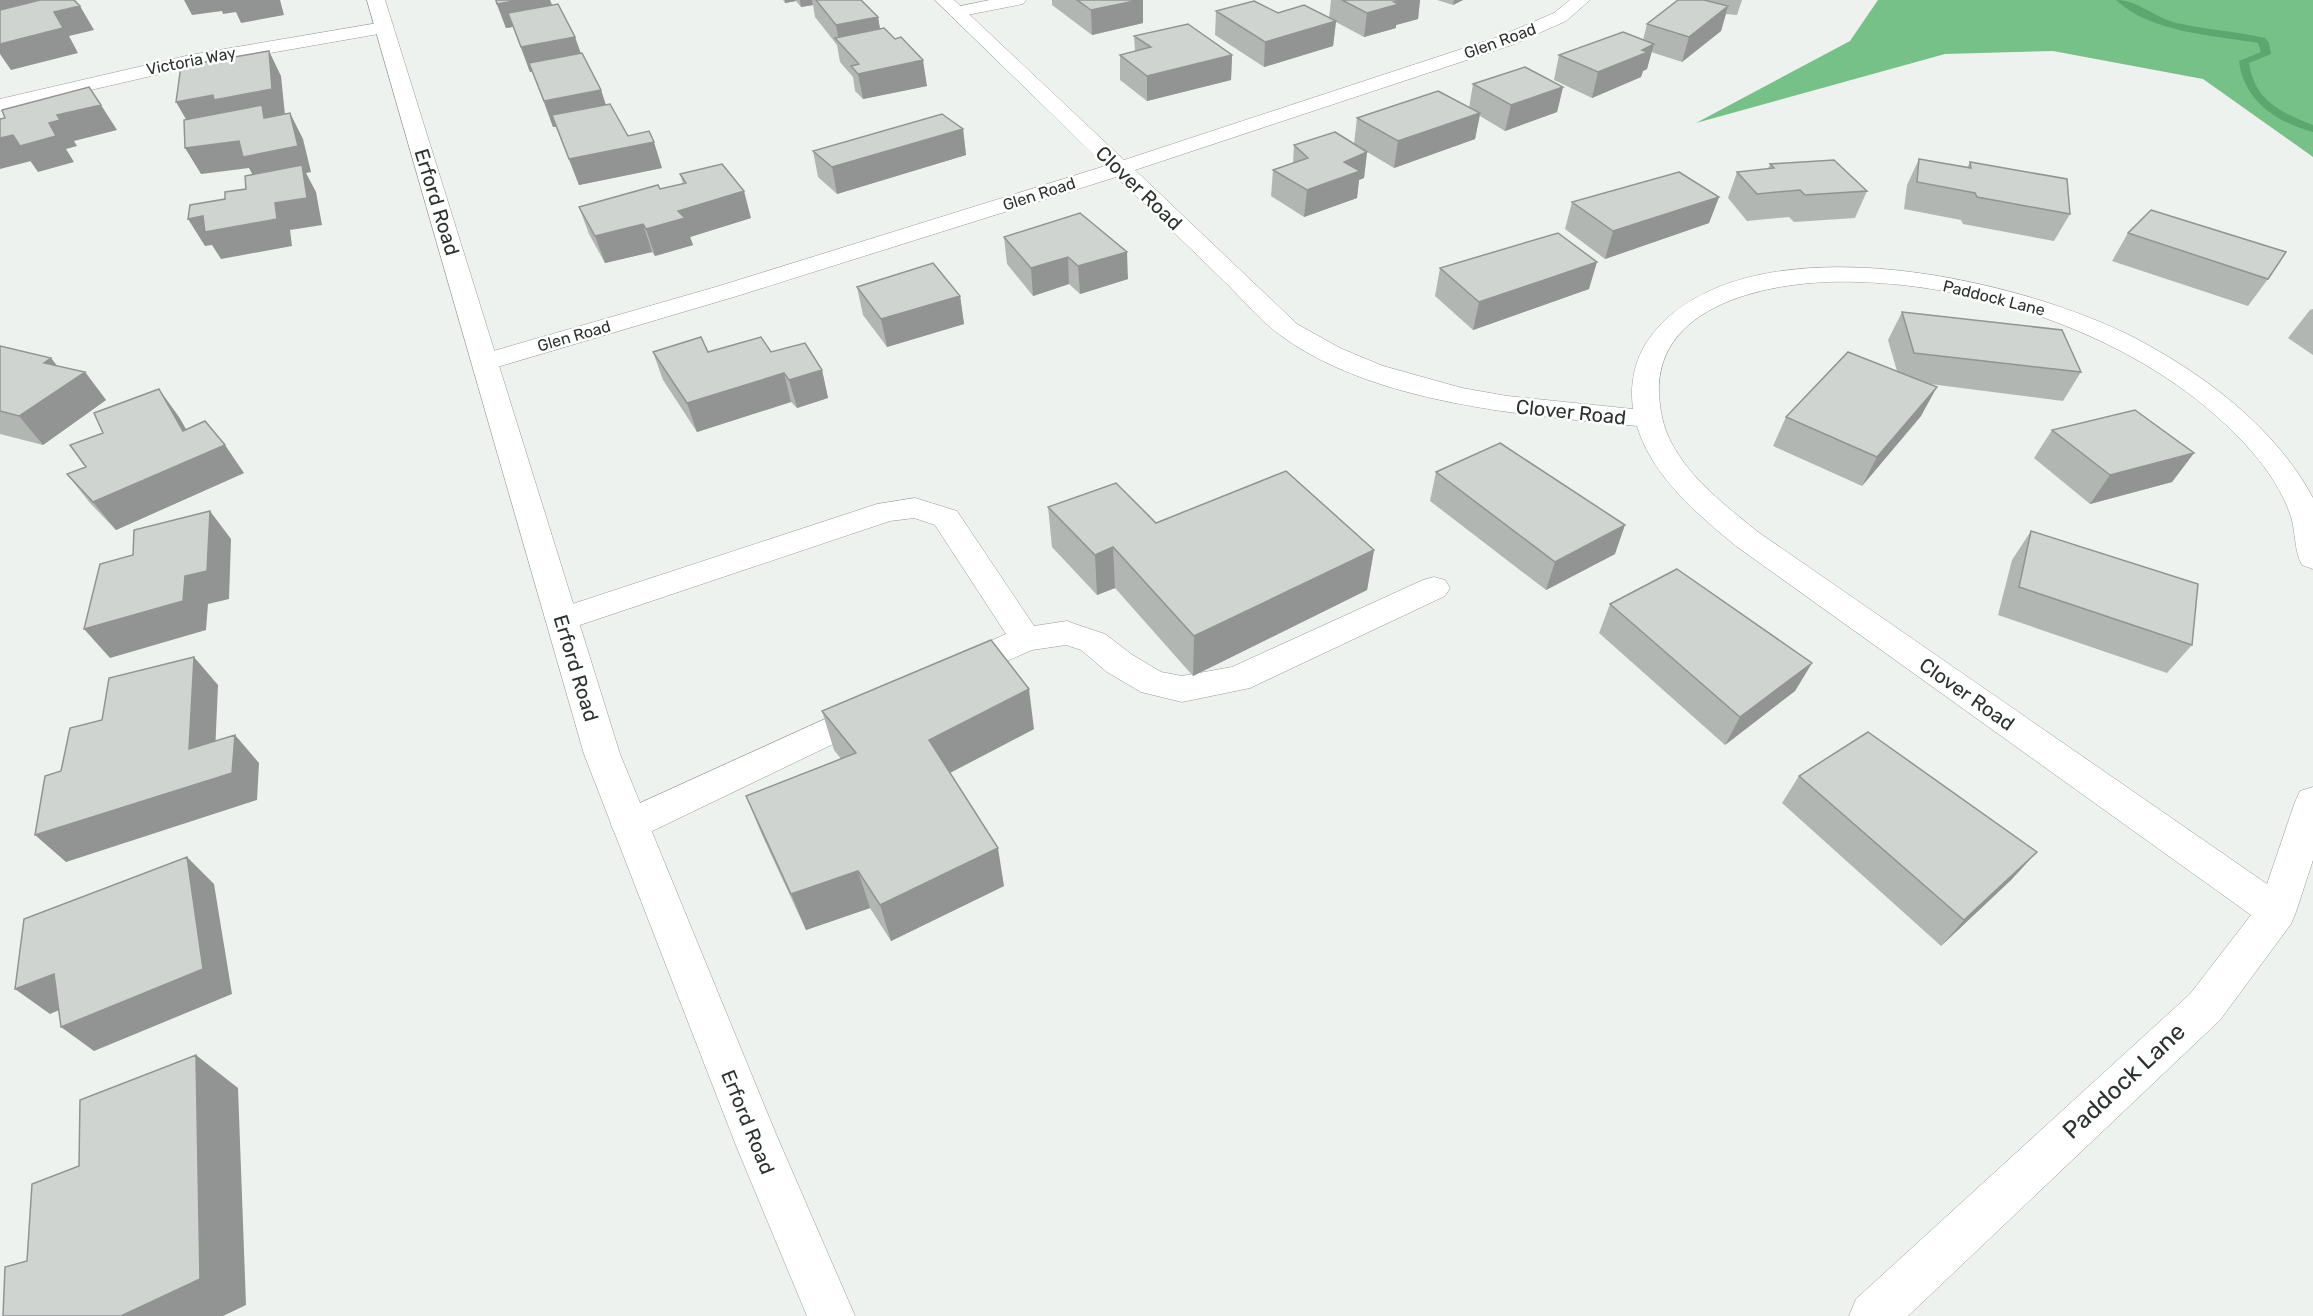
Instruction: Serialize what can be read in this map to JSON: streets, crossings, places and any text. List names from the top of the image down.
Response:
{
  "streets": {
    "street": [
      "Glen Road",
      "Victoria Way",
      "Clover Road",
      "Erford Road",
      "Paddock Lane"
    ]
  },
  "crossings": [
    ["Glen Road", "Clover Road"],
    ["Glen Road", "Erford Road"],
    ["Victoria Way", "Erford Road"],
    ["Clover Road", "Paddock Lane"]
  ]
}
